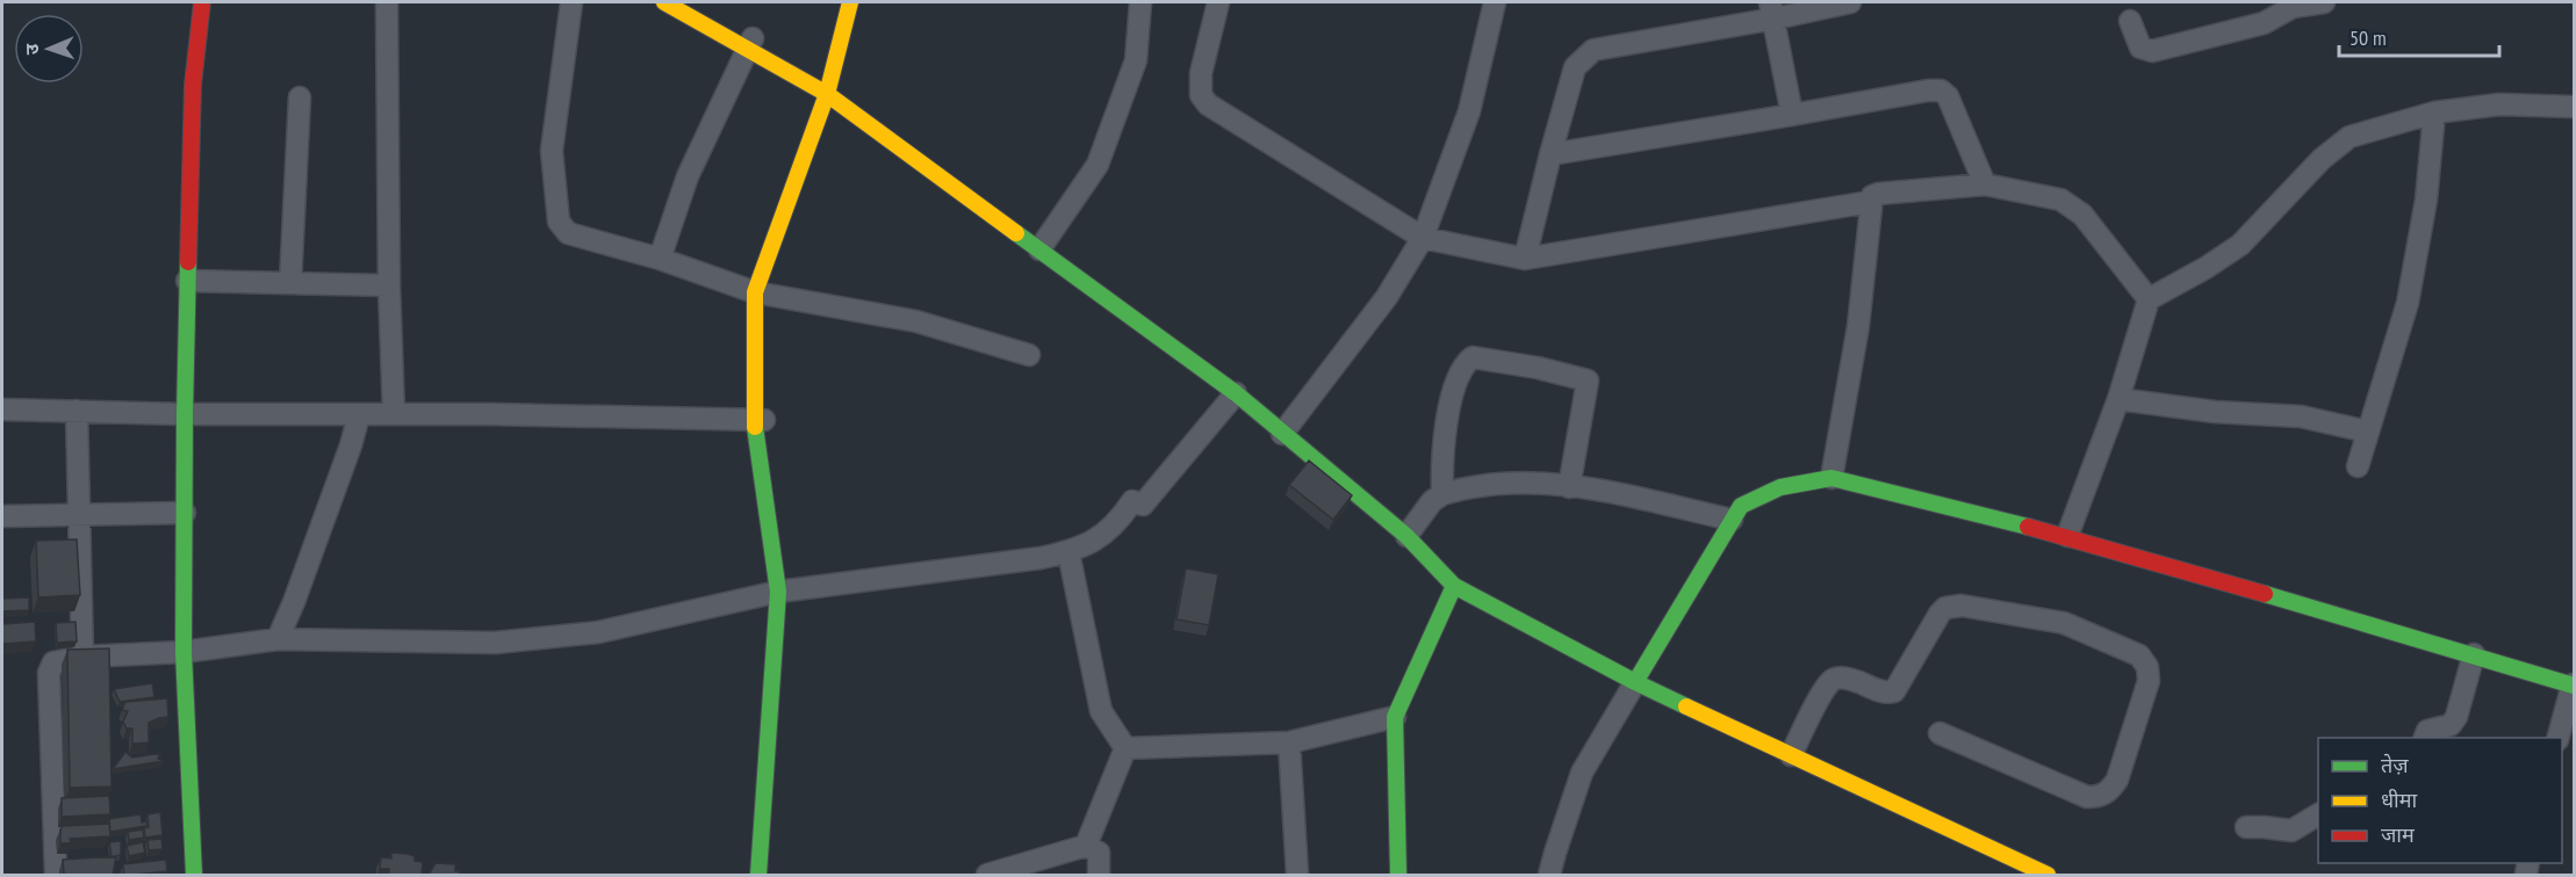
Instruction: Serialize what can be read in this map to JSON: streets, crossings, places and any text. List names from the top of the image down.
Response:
{
  "legend": ["तेज़", "धीमा", "जाम"],
  "scale_bar": "50 m",
  "north": "left"
}
